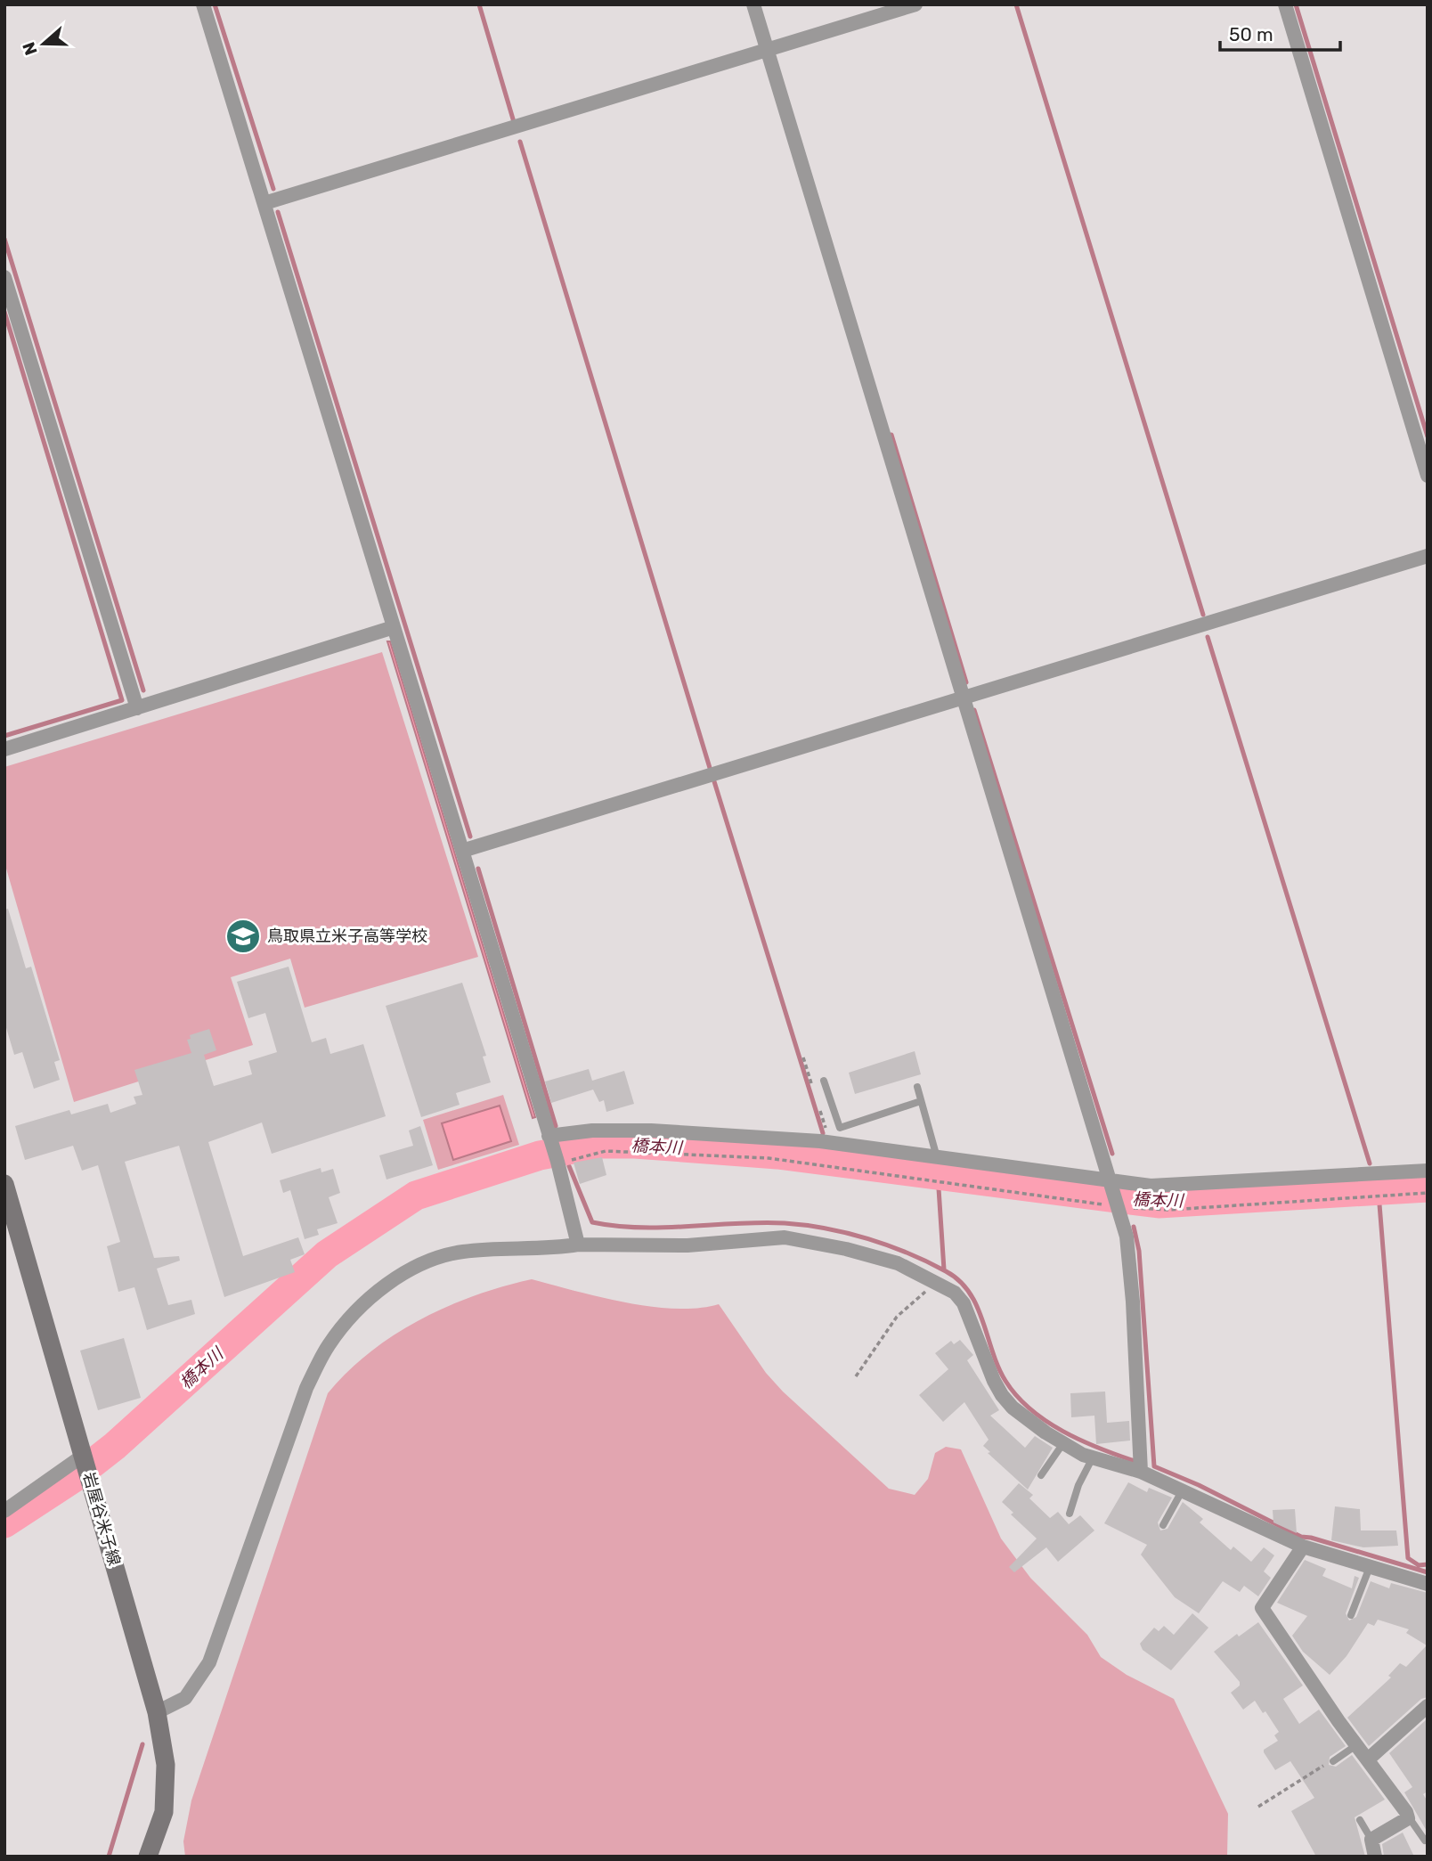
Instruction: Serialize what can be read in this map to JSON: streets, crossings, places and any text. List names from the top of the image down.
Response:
{
  "streets": {
    "main road": ["岩屋谷米子線"]
  },
  "water": ["橋本川"],
  "places": {
    "school or university": ["鳥取県立米子高等学校"]
  },
  "scale_bar": "50 m",
  "north": "left"
}
